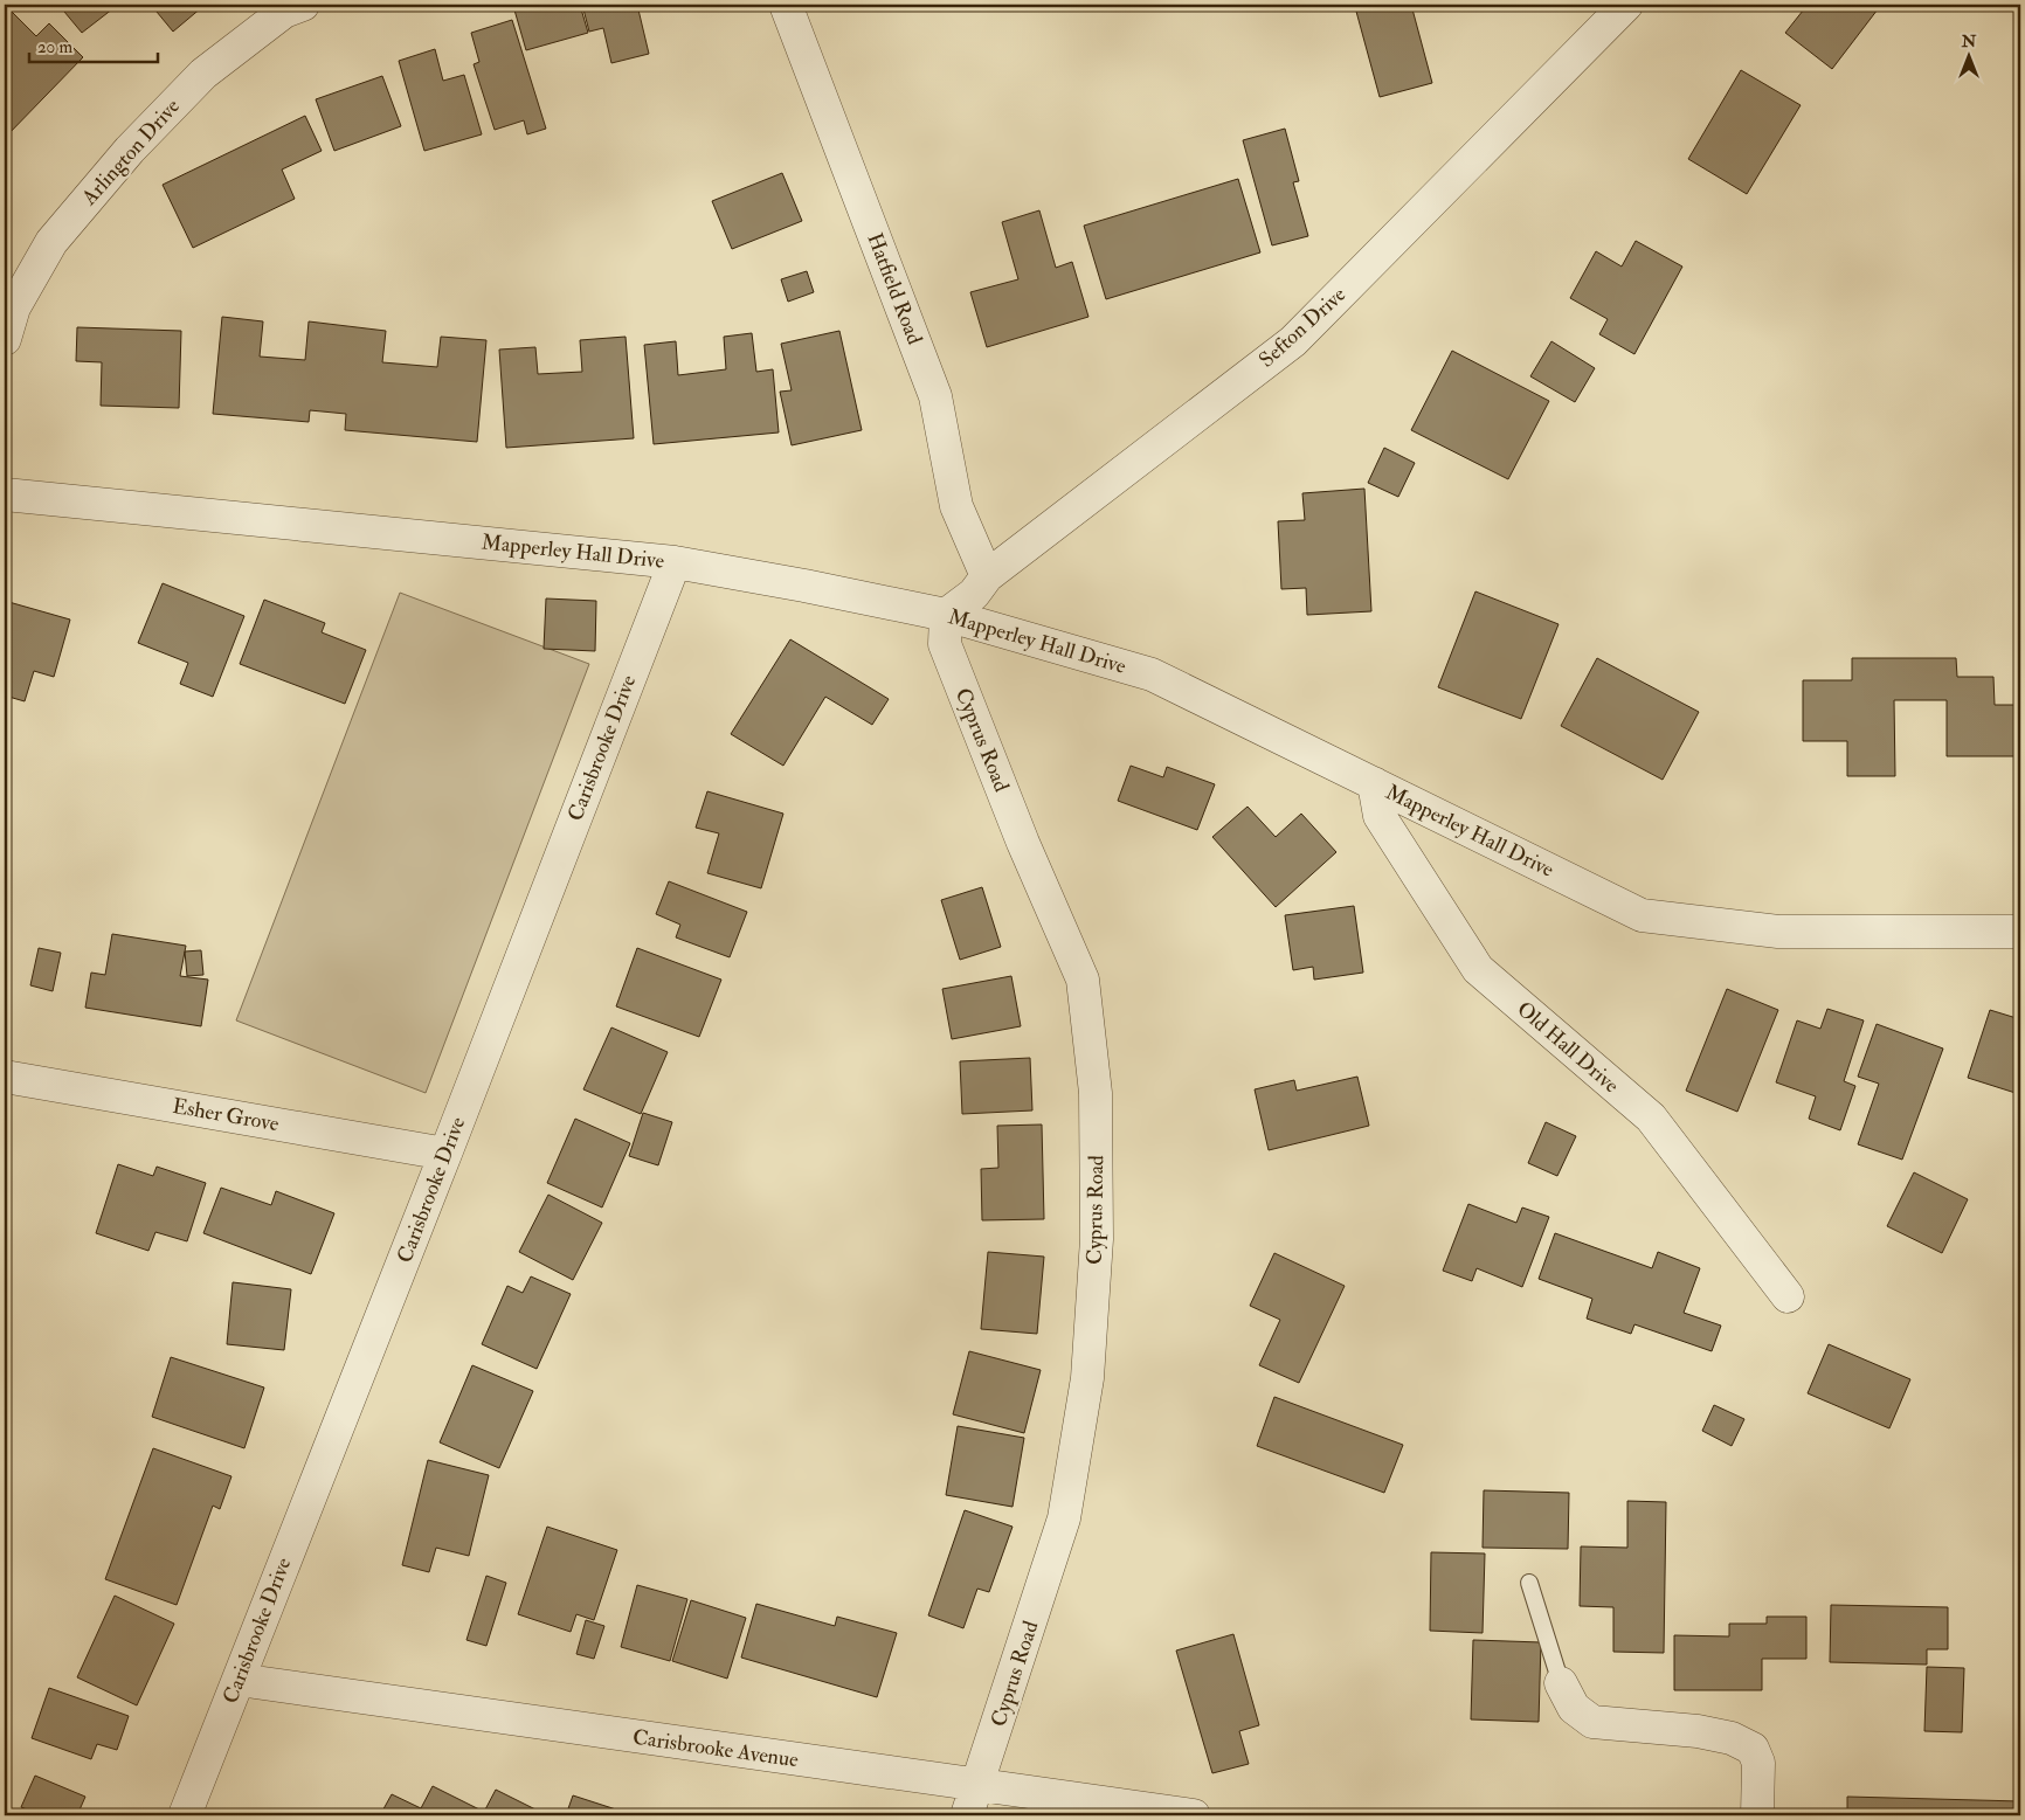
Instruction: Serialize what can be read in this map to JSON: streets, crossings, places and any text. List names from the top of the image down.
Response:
{
  "streets": {
    "street": [
      "Arlington Drive",
      "Hatfield Road",
      "Sefton Drive",
      "Mapperley Hall Drive",
      "Cyprus Road",
      "Carisbrooke Drive",
      "Old Hall Drive",
      "Esher Grove",
      "Carisbrooke Avenue"
    ]
  },
  "crossings": [
    ["Hatfield Road", "Sefton Drive"],
    ["Sefton Drive", "Mapperley Hall Drive"],
    ["Sefton Drive", "Cyprus Road"],
    ["Mapperley Hall Drive", "Cyprus Road"],
    ["Mapperley Hall Drive", "Carisbrooke Drive"],
    ["Mapperley Hall Drive", "Old Hall Drive"],
    ["Cyprus Road", "Carisbrooke Avenue"],
    ["Carisbrooke Drive", "Esher Grove"],
    ["Carisbrooke Drive", "Carisbrooke Avenue"]
  ],
  "scale_bar": "20 m",
  "north": "top"
}
